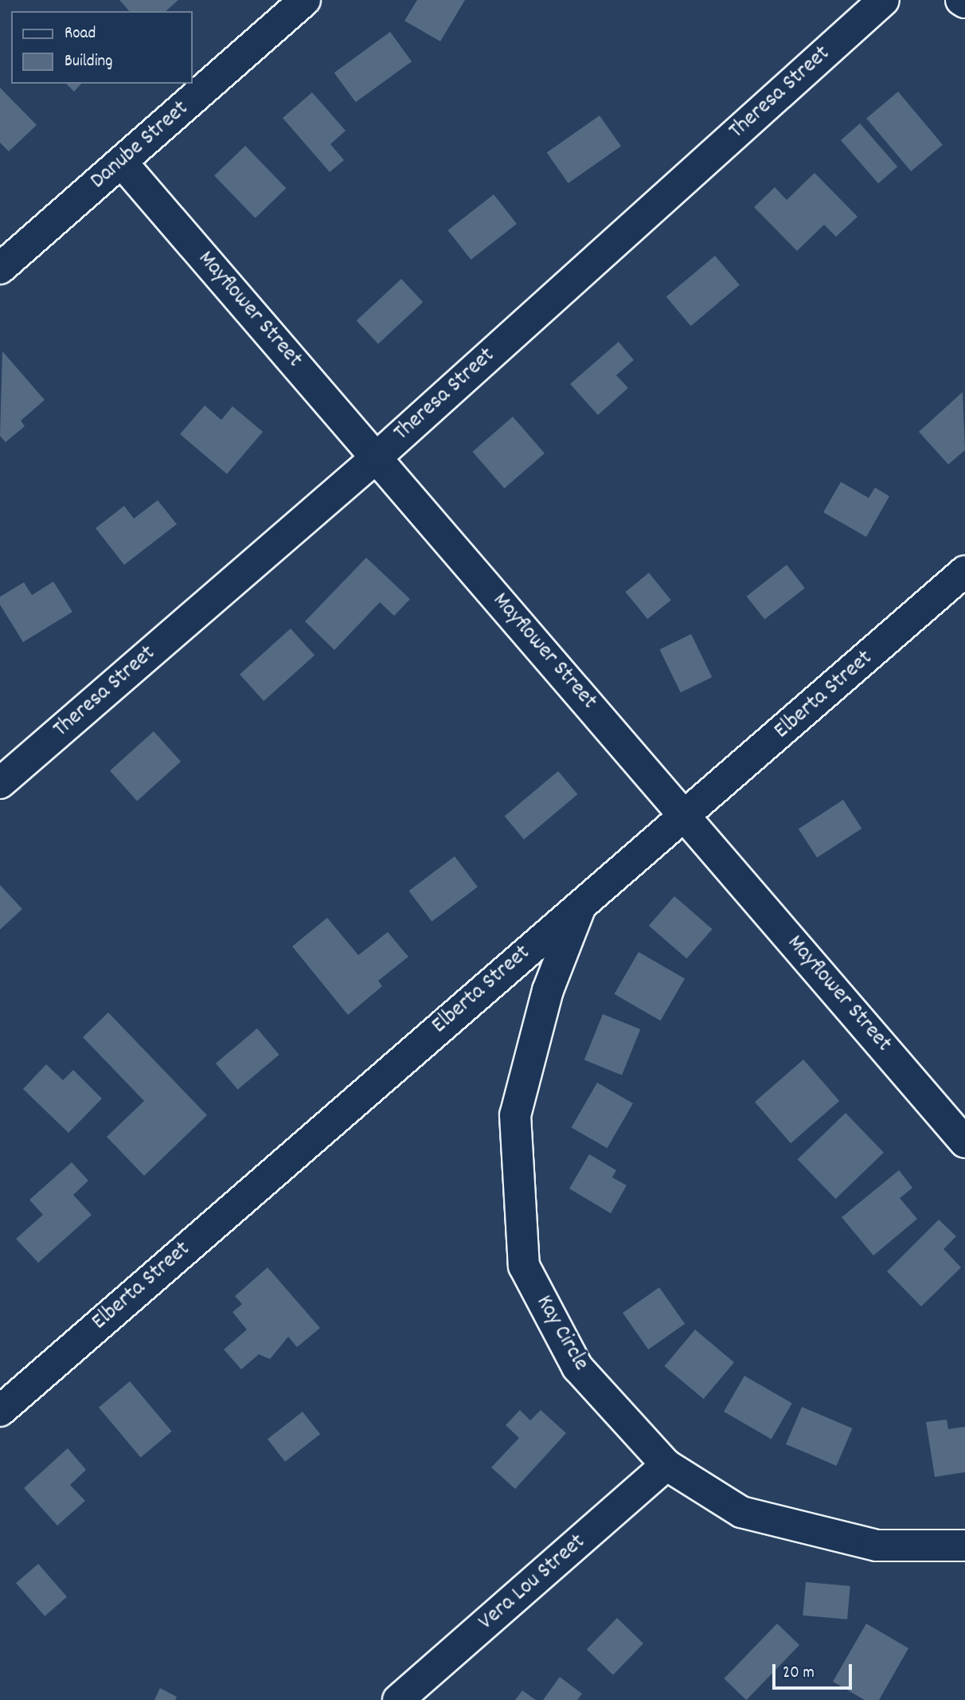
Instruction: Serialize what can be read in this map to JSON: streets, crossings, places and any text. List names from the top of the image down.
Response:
{
  "streets": {
    "street": [
      "Theresa Street",
      "Danube Street",
      "Mayflower Street",
      "Elberta Street",
      "Kay Circle",
      "Vera Lou Street"
    ]
  },
  "crossings": [
    ["Theresa Street", "Mayflower Street"],
    ["Danube Street", "Mayflower Street"],
    ["Mayflower Street", "Elberta Street"],
    ["Elberta Street", "Kay Circle"],
    ["Kay Circle", "Vera Lou Street"]
  ],
  "legend": ["Road", "Building"],
  "scale_bar": "20 m"
}
